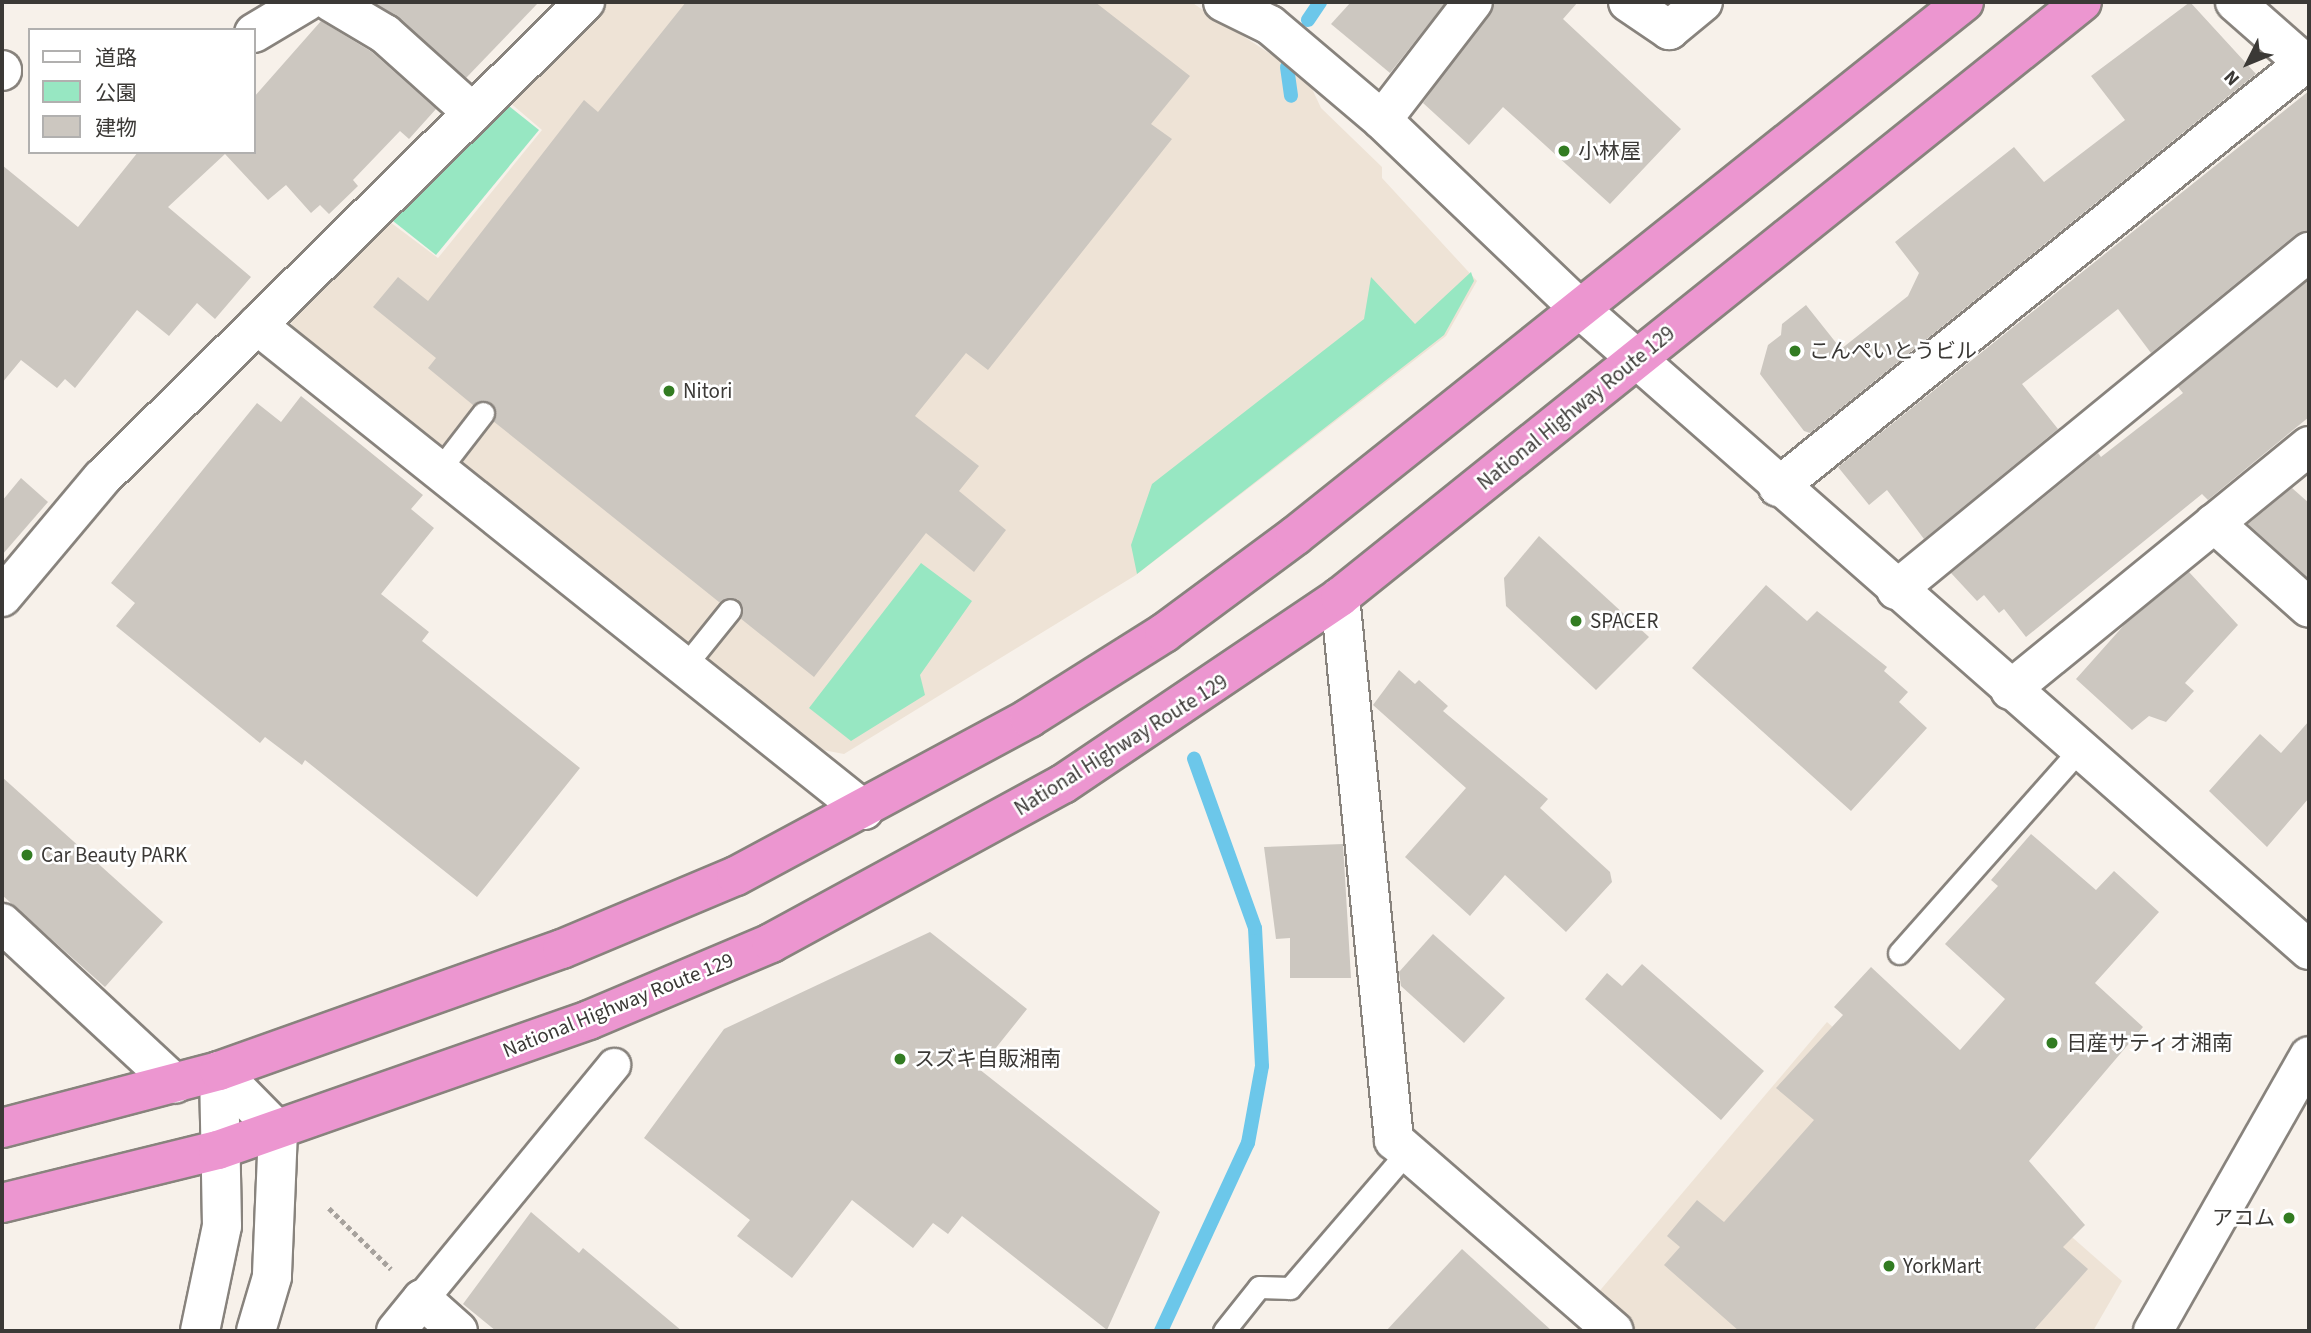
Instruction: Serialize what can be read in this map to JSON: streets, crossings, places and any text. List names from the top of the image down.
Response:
{
  "streets": {
    "highway": ["National Highway Route 129"]
  },
  "places": [
    "小林屋",
    "こんぺいとうビル",
    "Nitori",
    "SPACER",
    "Car Beauty PARK",
    "日産サティオ湘南",
    "スズキ自販湘南",
    "アコム",
    "YorkMart"
  ],
  "legend": ["道路", "公園", "建物"],
  "north": "bottom left"
}
